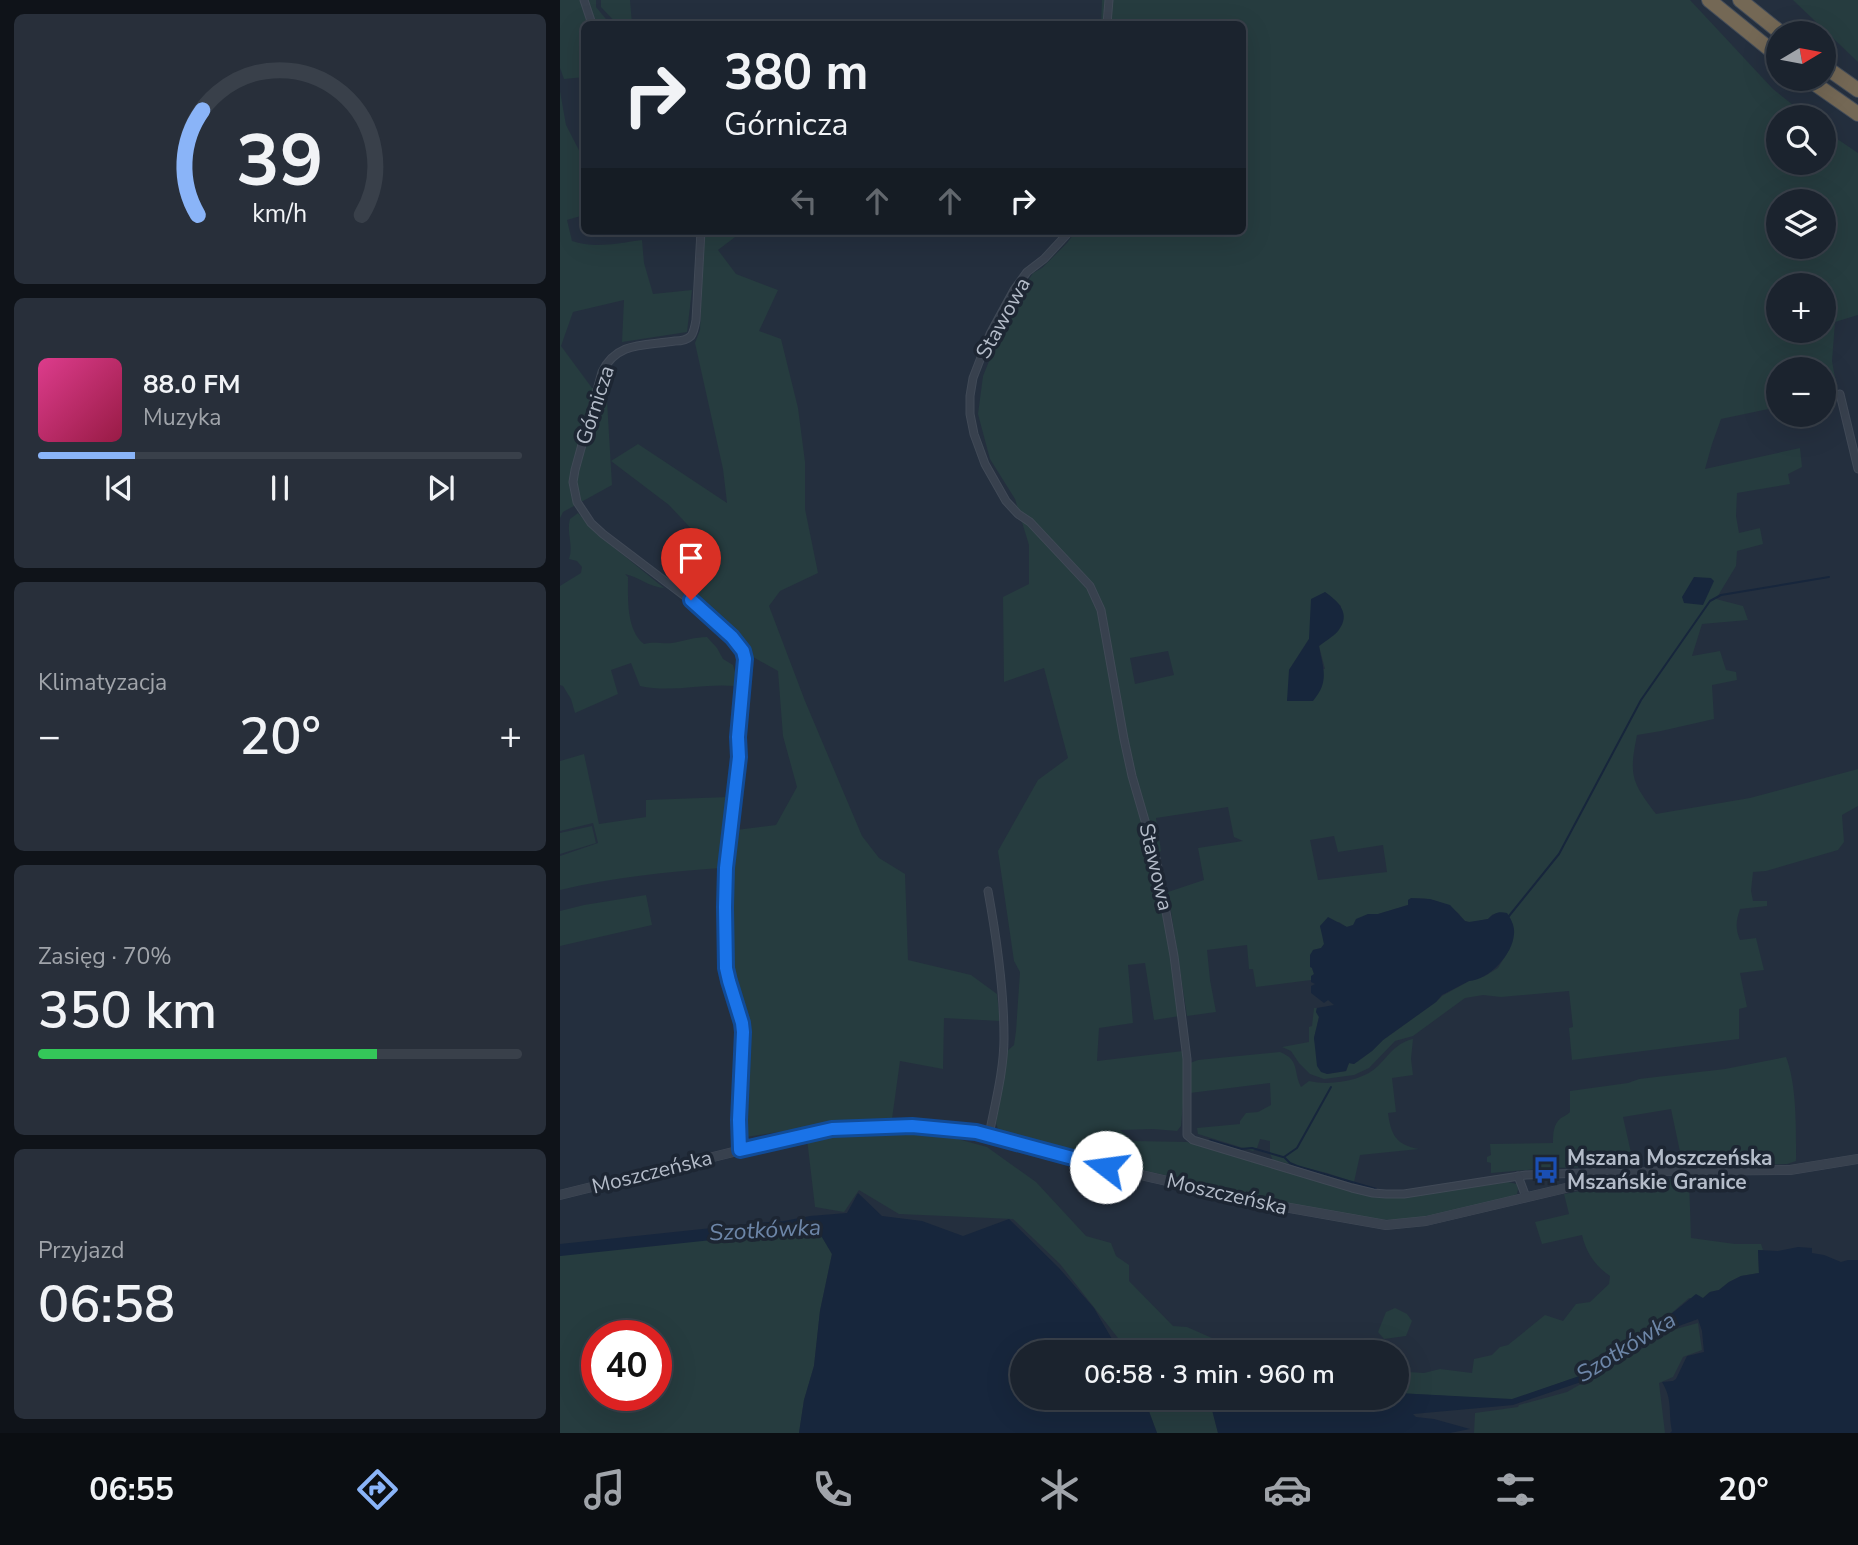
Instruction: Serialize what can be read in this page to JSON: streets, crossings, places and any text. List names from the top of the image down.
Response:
{
  "streets": {
    "street": ["Stawowa", "Górnicza", "Moszczeńska"]
  },
  "crossings": [
    ["Stawowa", "Moszczeńska"],
    ["Górnicza", "Moszczeńska"]
  ],
  "water": ["Szotkówka"],
  "places": {
    "bus stop": ["Mszana Moszczeńska Mszańskie Granice"]
  },
  "north": "right",
  "page": {
    "map_buttons": ["+", "−"],
    "turn": ["380 m", "Górnicza"],
    "song": ["88.0 FM", "Muzyka"],
    "tile": [
      "Klimatyzacja",
      ["Zasięg · 70%", "350 km"],
      ["Przyjazd", "06:58"]
    ],
    "heat": ["−", "20°", "+"],
    "limit": "40",
    "trip": "06:58 · 3 min · 960 m",
    "tabs": ["06:55", "20°"],
    "gauge": ["39", "km/h"]
  }
}
